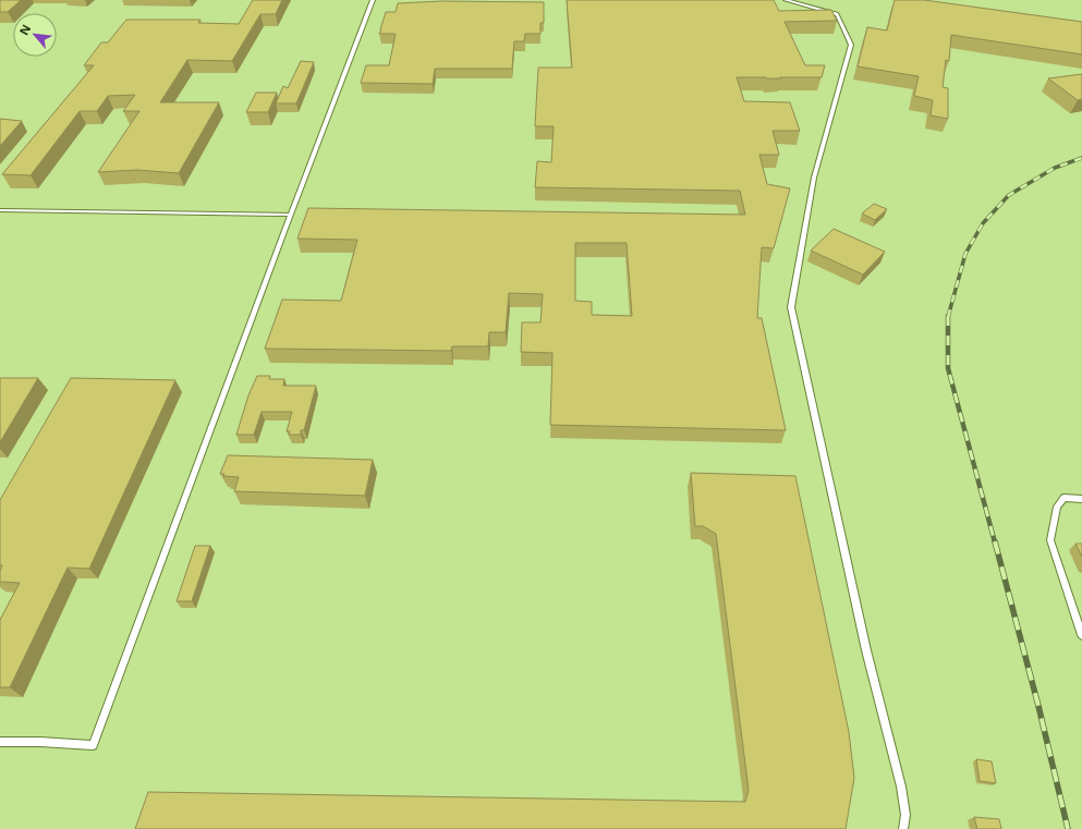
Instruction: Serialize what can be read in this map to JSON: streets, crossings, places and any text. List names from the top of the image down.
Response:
{
  "north": "top left"
}
